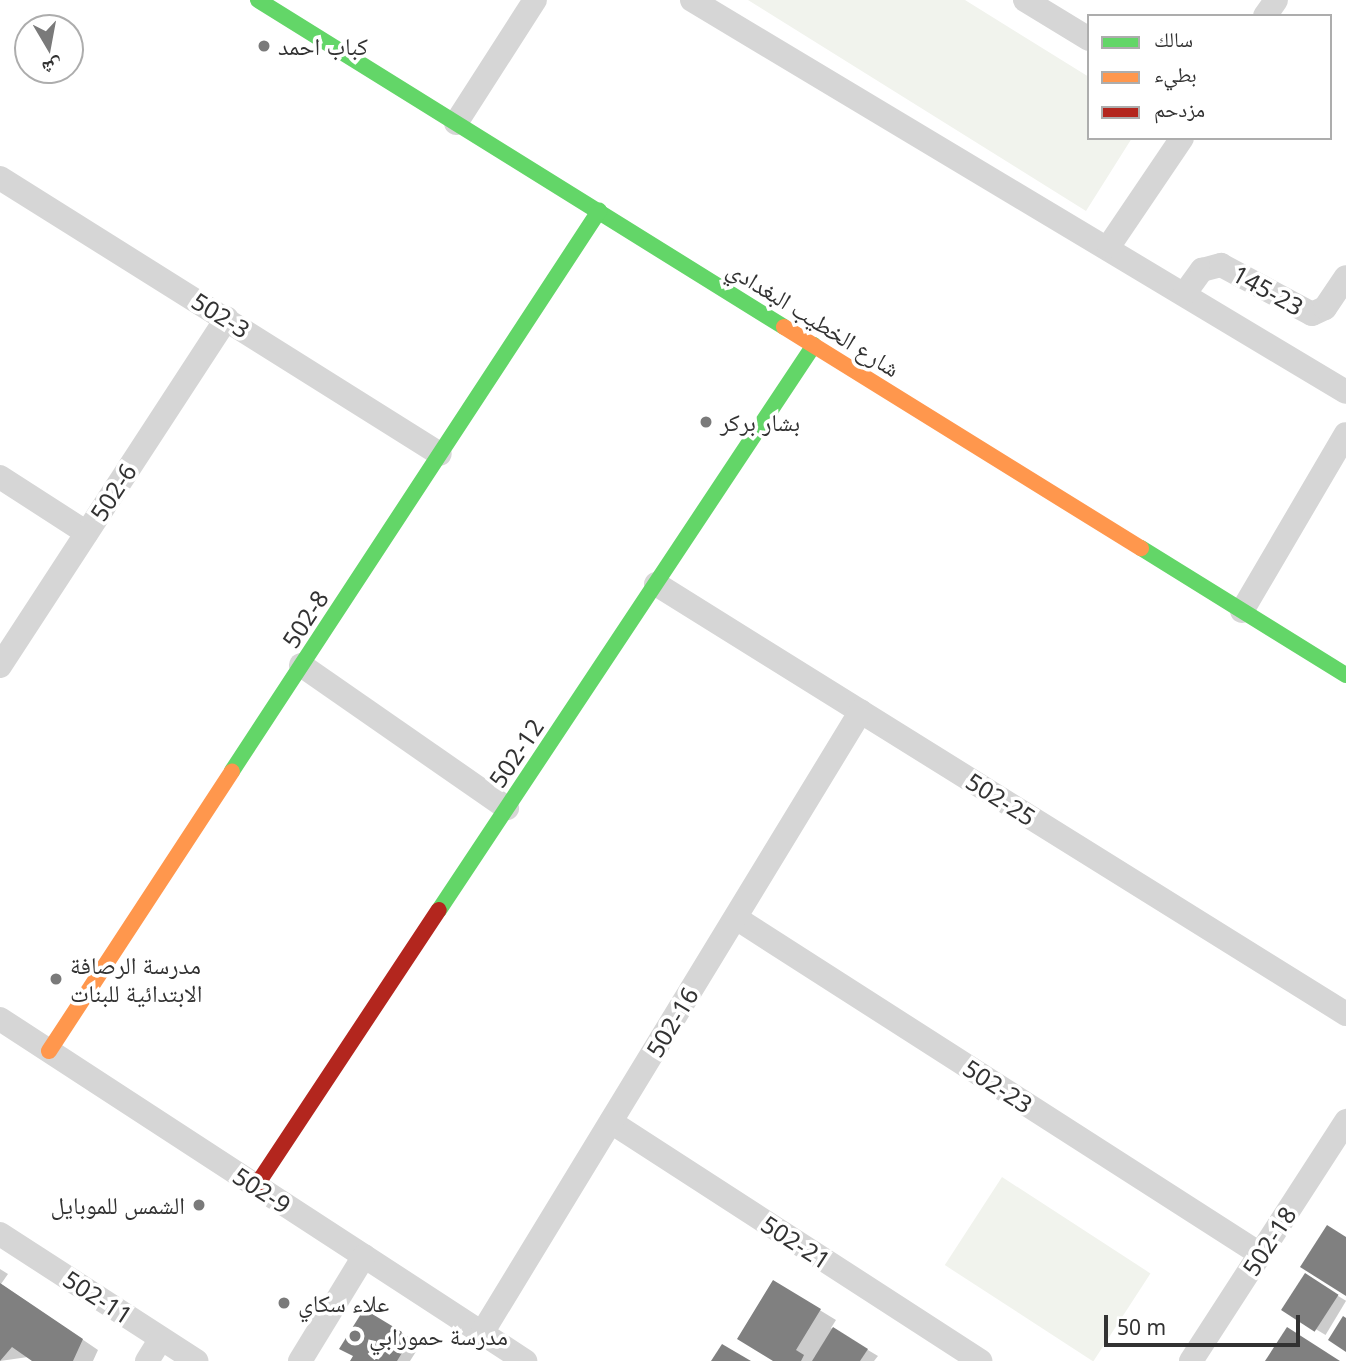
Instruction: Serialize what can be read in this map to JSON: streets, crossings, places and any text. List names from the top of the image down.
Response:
{
  "streets": {
    "street": [
      "145-23",
      "502-3",
      "شارع الخطيب البغدادي",
      "502-6",
      "502-8",
      "502-12",
      "502-25",
      "502-16",
      "502-23",
      "502-9",
      "502-18",
      "502-21",
      "502-11"
    ]
  },
  "crossings": [
    ["502-3", "502-6"],
    ["502-3", "502-8"],
    ["شارع الخطيب البغدادي", "502-8"],
    ["شارع الخطيب البغدادي", "502-12"],
    ["502-8", "502-9"],
    ["502-12", "502-25"],
    ["502-12", "502-9"],
    ["502-25", "502-16"],
    ["502-16", "502-23"],
    ["502-16", "502-9"],
    ["502-16", "502-21"],
    ["502-23", "502-18"]
  ],
  "places": [
    "كباب احمد",
    "بشار بركر",
    "مدرسة الرصافة الابتدائية للبنات",
    "الشمس للموبايل",
    "علاء سكاي",
    "مدرسة حمورابي"
  ],
  "legend": ["سالك", "بطيء", "مزدحم"],
  "scale_bar": "50 m",
  "north": "bottom"
}
